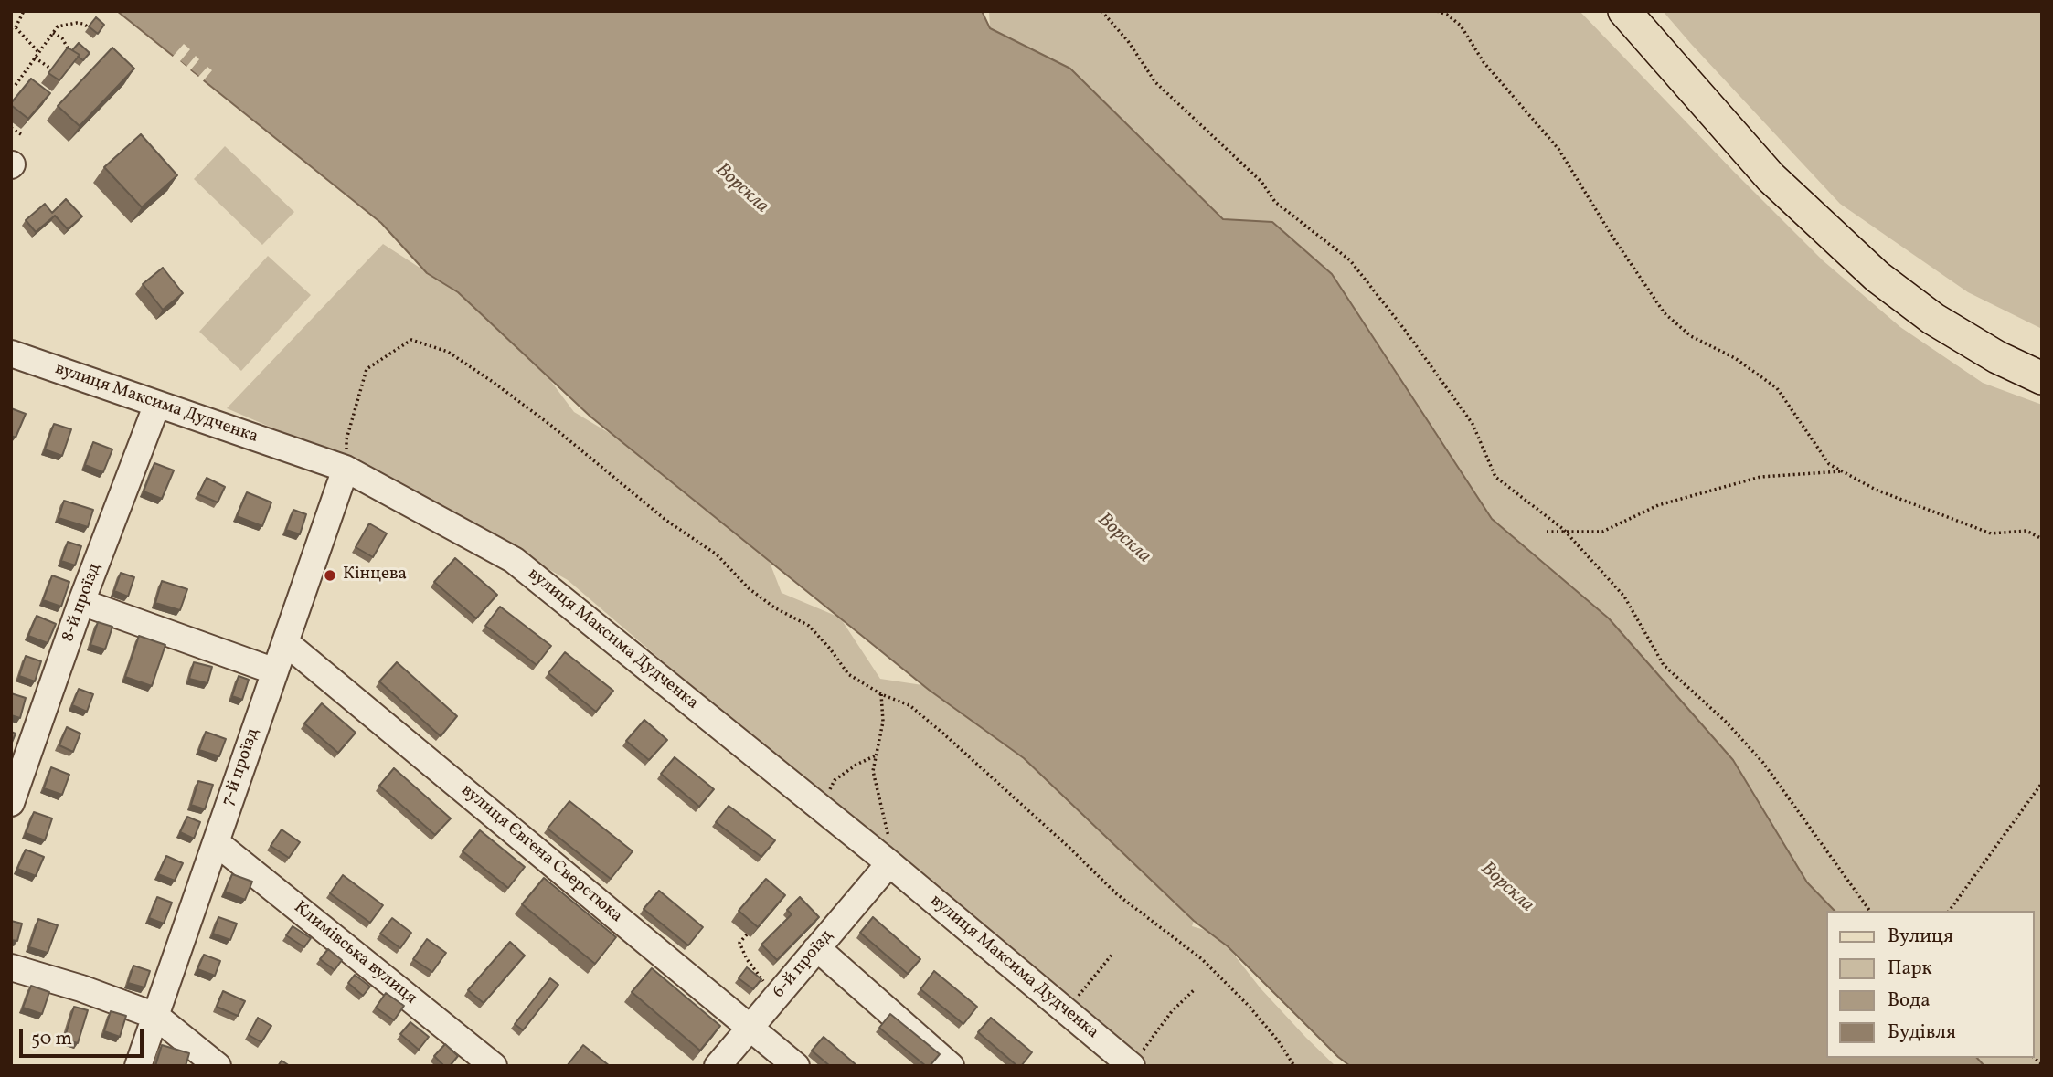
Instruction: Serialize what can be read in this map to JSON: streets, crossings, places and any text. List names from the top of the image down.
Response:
{
  "streets": {
    "street": [
      "вулиця Максима Дудченка",
      "8-й проїзд",
      "7-й проїзд",
      "вулиця Євгена Сверстюка",
      "Климівська вулиця",
      "6-й проїзд"
    ]
  },
  "crossings": [
    ["вулиця Максима Дудченка", "8-й проїзд"],
    ["вулиця Максима Дудченка", "7-й проїзд"],
    ["вулиця Максима Дудченка", "6-й проїзд"],
    ["7-й проїзд", "вулиця Євгена Сверстюка"],
    ["7-й проїзд", "Климівська вулиця"],
    ["вулиця Євгена Сверстюка", "6-й проїзд"]
  ],
  "water": ["Ворскла"],
  "places": ["Кінцева"],
  "legend": [
    "Вулиця",
    "Парк",
    "Вода",
    "Будівля"
  ],
  "scale_bar": "50 m"
}
